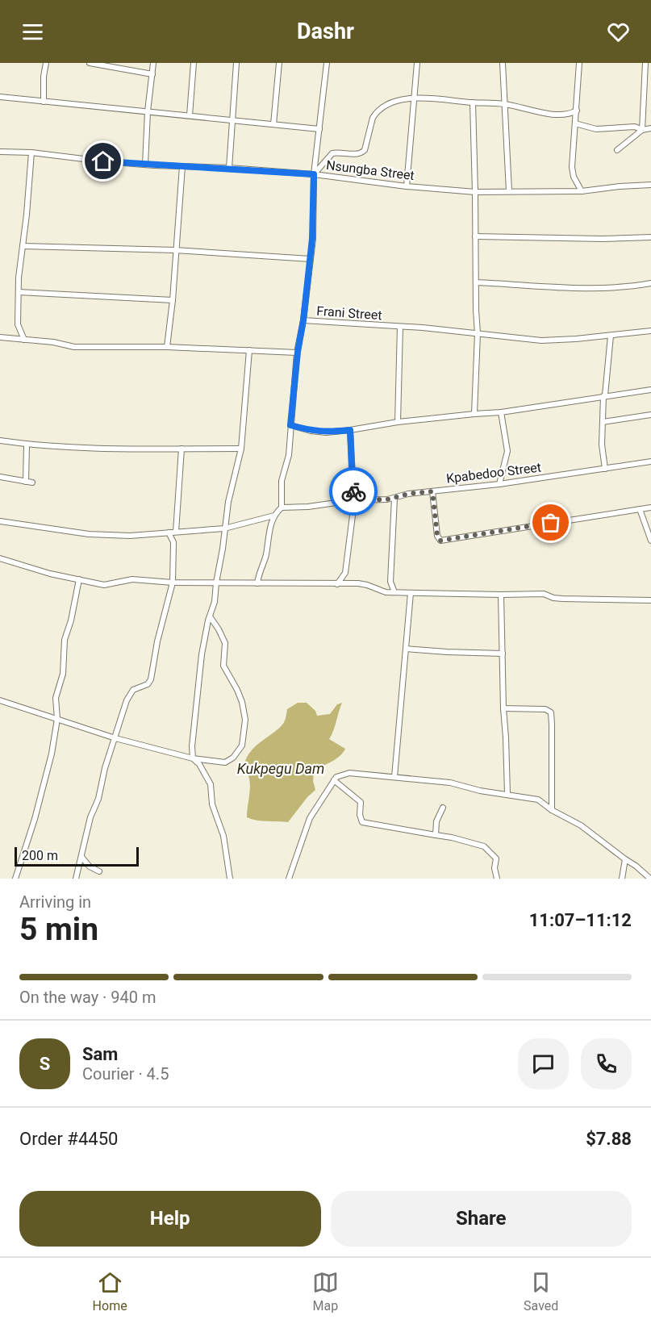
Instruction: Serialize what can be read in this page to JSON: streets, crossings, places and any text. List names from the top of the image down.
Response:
{
  "streets": {
    "street": ["Nsungba Street", "Frani Street", "Kpabedoo Street"]
  },
  "crossings": [
    ["Nsungba Street", "Frani Street"]
  ],
  "water": ["Kukpegu Dam"],
  "scale_bar": "200 m",
  "page": {
    "header": "Dashr",
    "scale": "200 m",
    "heading": ["5 min", "Arriving in", "11:07–11:12"],
    "panel": [
      "Sam",
      "Courier · 4.5",
      "Order #4450",
      "$7.88"
    ],
    "bar": "On the way · 940 m",
    "round": "S",
    "buttons": ["Help", "Share"],
    "tabs": ["Home", "Map", "Saved"]
  }
}
